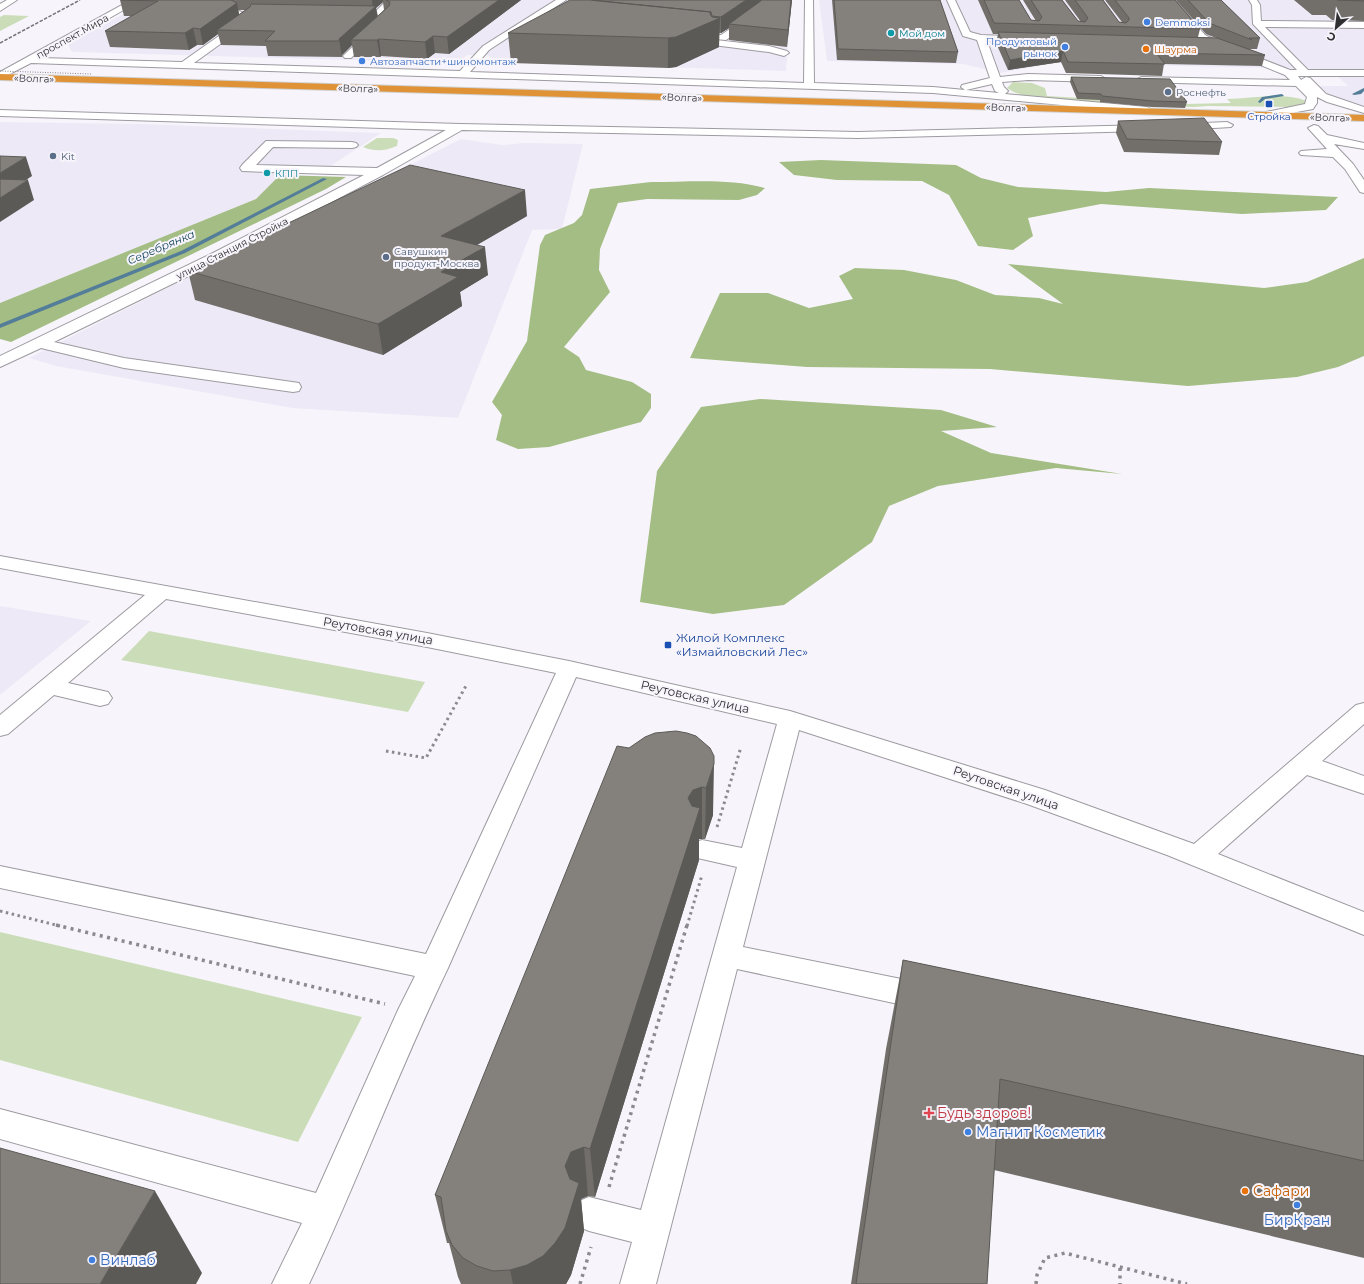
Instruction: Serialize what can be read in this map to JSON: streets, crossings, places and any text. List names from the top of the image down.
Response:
{
  "streets": {
    "highway": ["«Волга»"],
    "street": ["проспект Мира", "улица Станция Стройка", "Реутовская улица"]
  },
  "crossings": [
    ["проспект Мира", "«Волга»"]
  ],
  "water": ["Серебрянка"],
  "places": {
    "other": [
      "Demmoksi",
      "Мой дом",
      "Продуктовый рынок",
      "Шаурма",
      "Автозапчасти+шиномонтаж",
      "Роснефть",
      "Kit",
      "КПП",
      "Савушкин продукт-Москва",
      "Магнит Косметик",
      "Сафари",
      "БирКран",
      "Винлаб"
    ],
    "transit": ["Стройка", "Жилой Комплекс «Измайловский Лес»"],
    "health": ["Будь здоров!"]
  },
  "north": "bottom left"
}
